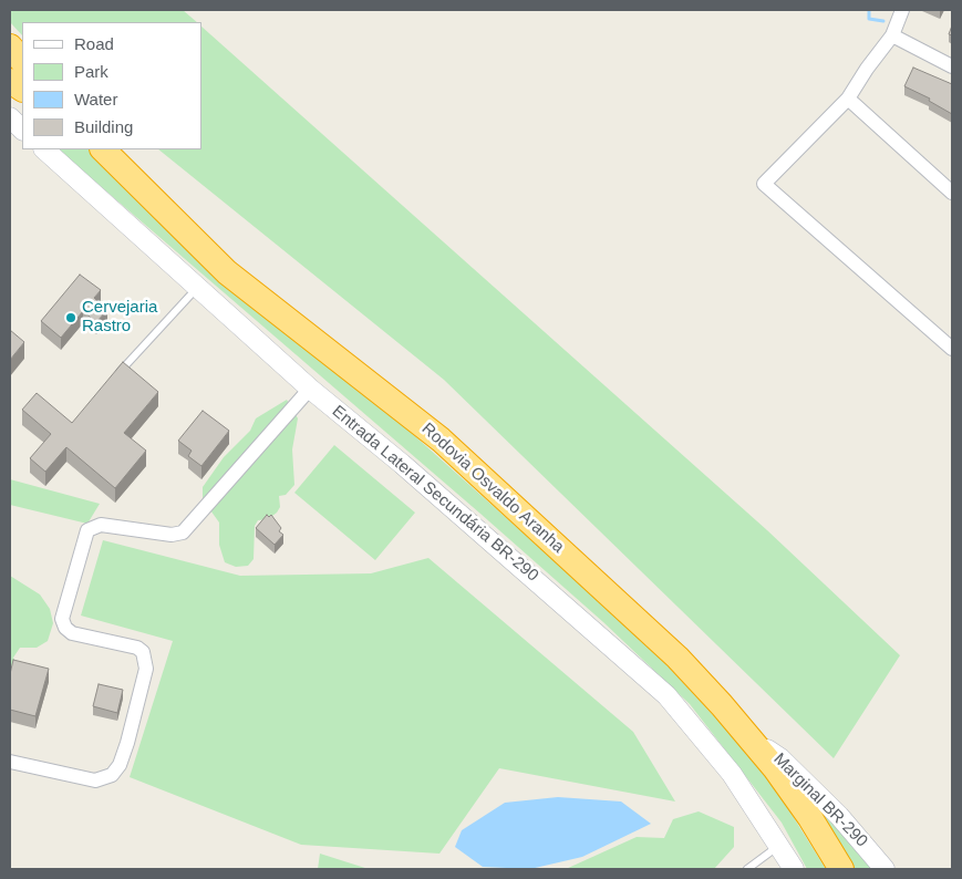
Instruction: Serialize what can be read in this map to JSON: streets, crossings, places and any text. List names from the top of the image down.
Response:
{
  "streets": {
    "highway": ["Rodovia Osvaldo Aranha"],
    "main road": ["Entrada Lateral Secundária BR-290", "Marginal BR-290"]
  },
  "crossings": [
    ["Rodovia Osvaldo Aranha", "Marginal BR-290"]
  ],
  "places": ["Cervejaria Rastro"],
  "legend": [
    "Road",
    "Park",
    "Water",
    "Building"
  ]
}
